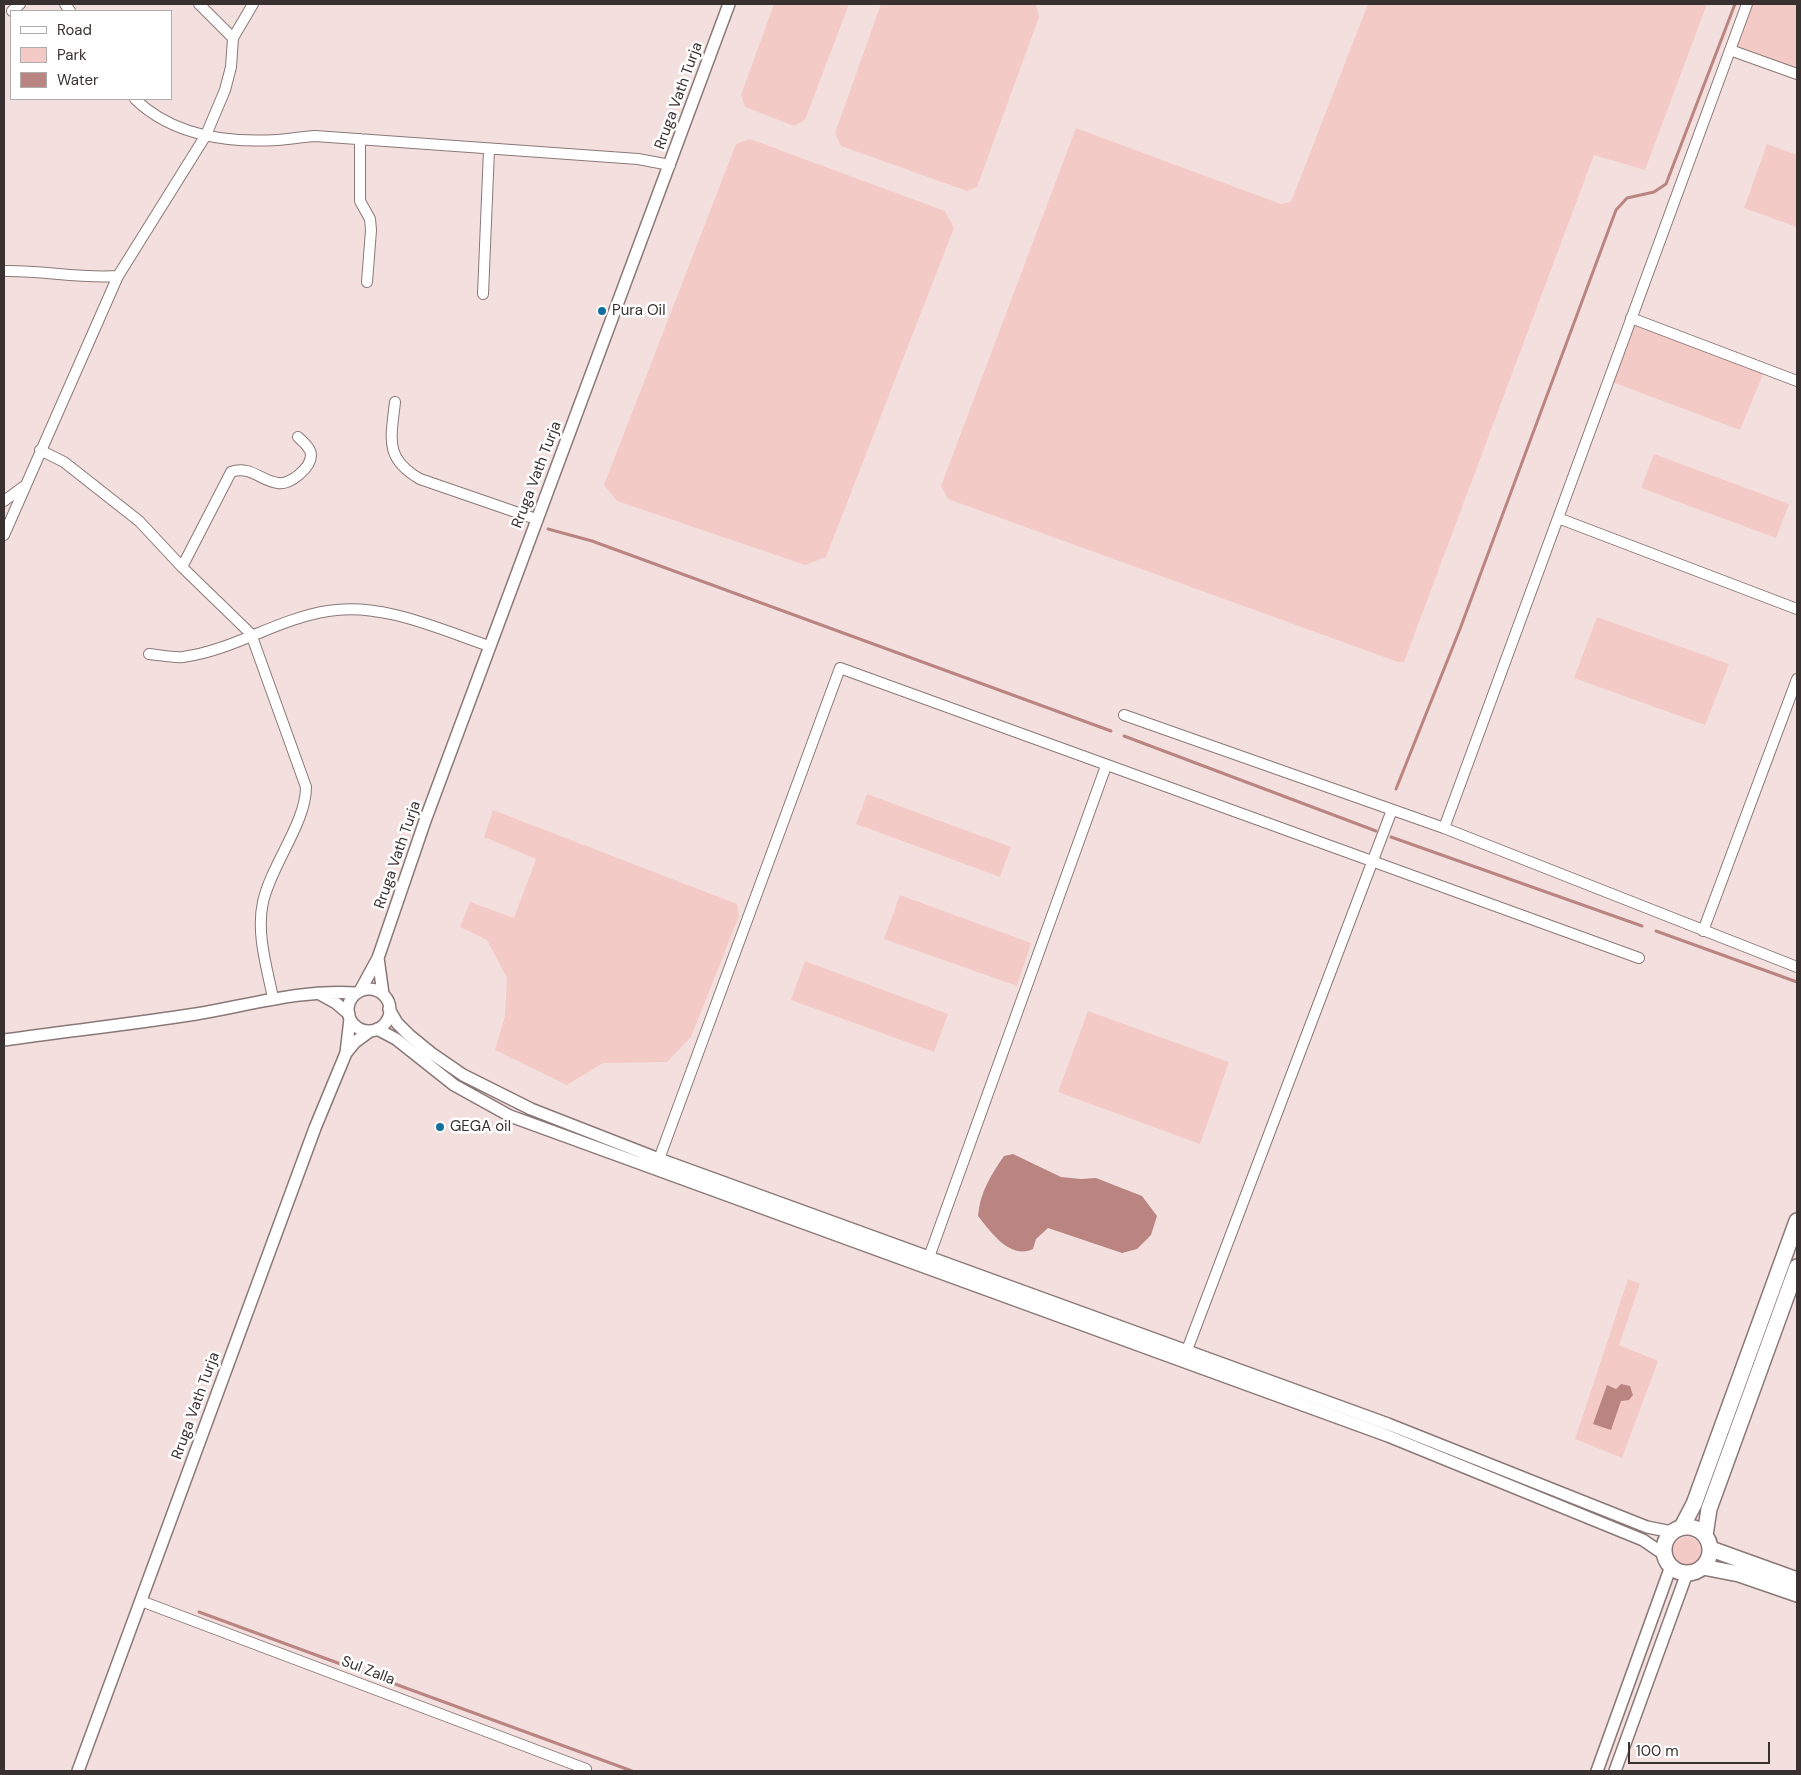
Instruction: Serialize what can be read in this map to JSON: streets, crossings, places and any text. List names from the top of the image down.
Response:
{
  "streets": {
    "street": ["Rruga Vath Turja", "Sul Zalla"]
  },
  "crossings": [
    ["Rruga Vath Turja", "Sul Zalla"]
  ],
  "places": ["Pura Oil", "GEGA oil"],
  "legend": ["Road", "Park", "Water"],
  "scale_bar": "100 m"
}
